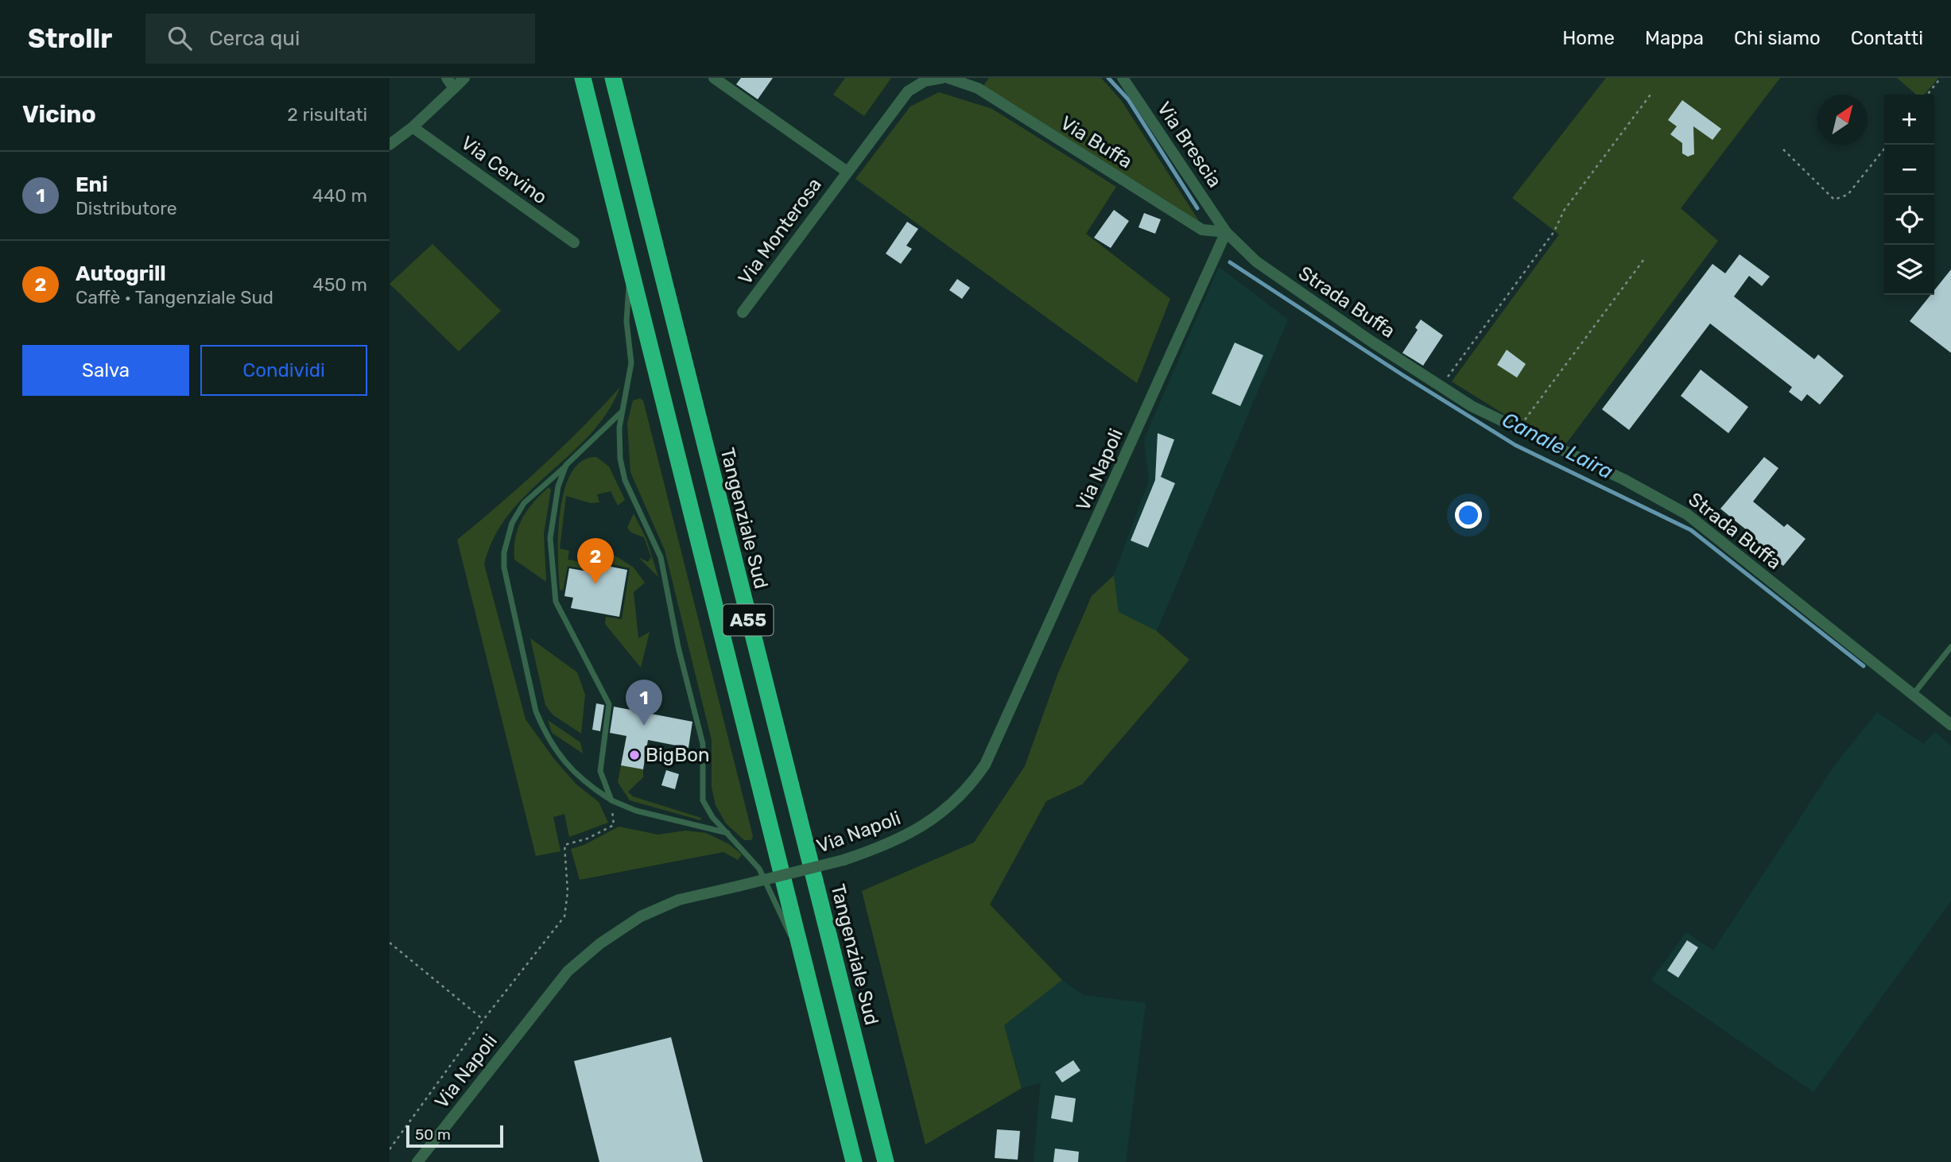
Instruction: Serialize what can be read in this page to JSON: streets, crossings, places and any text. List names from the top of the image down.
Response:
{
  "streets": {
    "highway": ["Tangenziale Sud", "A55"],
    "street": [
      "Via Buffa",
      "Via Brescia",
      "Via Cervino",
      "Via Monterosa",
      "Strada Buffa",
      "Via Napoli"
    ]
  },
  "crossings": [
    ["Via Buffa", "Via Brescia"],
    ["Via Buffa", "Strada Buffa"],
    ["Via Buffa", "Via Napoli"],
    ["Via Brescia", "Strada Buffa"],
    ["Via Brescia", "Via Napoli"],
    ["Strada Buffa", "Via Napoli"]
  ],
  "water": ["Canale Laira"],
  "places": ["BigBon"],
  "scale_bar": "50 m",
  "north": "top right",
  "page": {
    "header": "Strollr",
    "search": "Cerca qui",
    "nav": [
      "Home",
      "Mappa",
      "Chi siamo",
      "Contatti"
    ],
    "heading": ["Vicino", "2 risultati"],
    "map_buttons": ["+", "−"],
    "list": [
      {
        "mark": "1",
        "name": "Eni",
        "note": "Distributore",
        "value": "440 m"
      },
      {
        "mark": "2",
        "name": "Autogrill",
        "note": "Caffè · Tangenziale Sud",
        "value": "450 m"
      }
    ],
    "buttons": ["Salva", "Condividi"],
    "pins": ["2", "1"],
    "scale": "50 m"
  }
}
